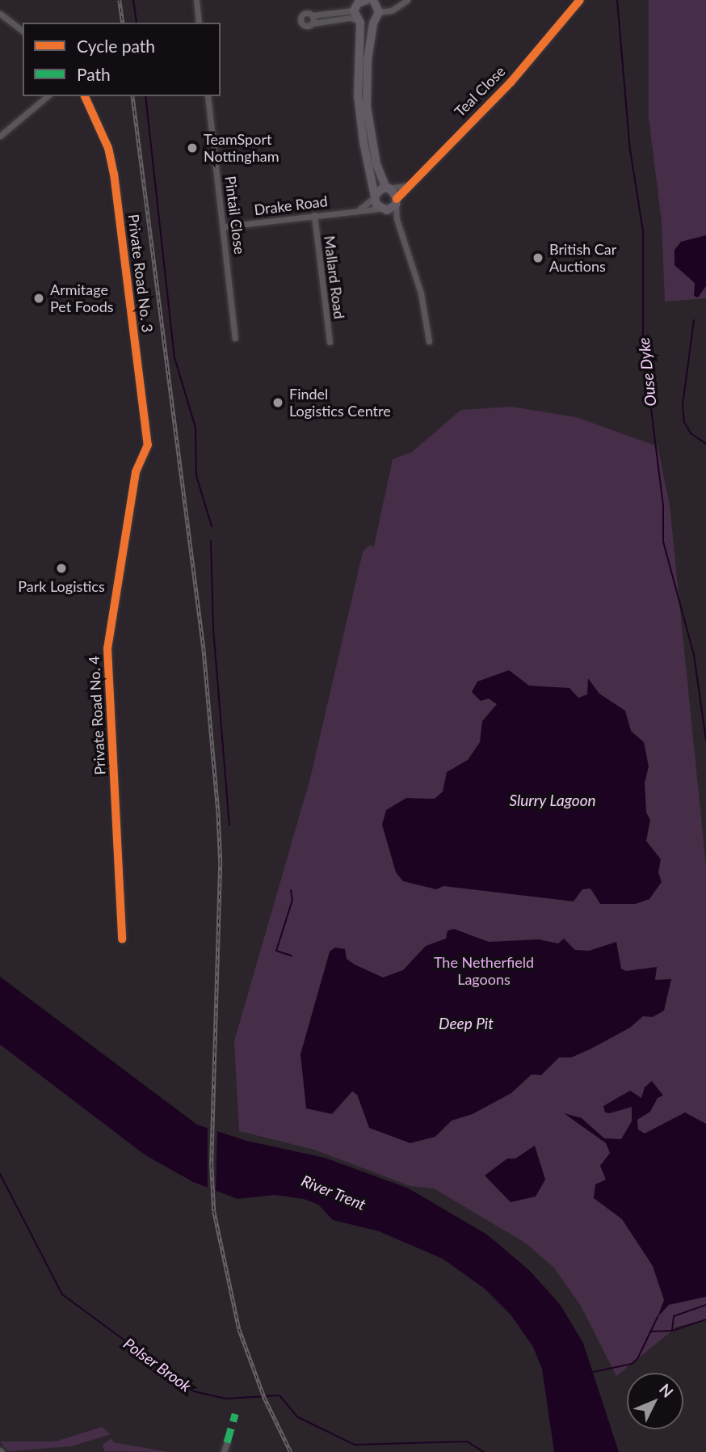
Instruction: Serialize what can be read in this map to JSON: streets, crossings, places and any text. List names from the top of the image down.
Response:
{
  "streets": {
    "street": [
      "Teal Close",
      "Drake Road",
      "Pintail Close",
      "Private Road No. 3",
      "Mallard Road",
      "Private Road No. 4"
    ]
  },
  "crossings": [
    ["Drake Road", "Pintail Close"],
    ["Drake Road", "Mallard Road"],
    ["Private Road No. 3", "Private Road No. 4"]
  ],
  "water": [
    "Ouse Dyke",
    "Slurry Lagoon",
    "Deep Pit",
    "River Trent",
    "Polser Brook"
  ],
  "parks": ["The Netherfield Lagoons"],
  "places": [
    "TeamSport Nottingham",
    "British Car Auctions",
    "Armitage Pet Foods",
    "Findel Logistics Centre",
    "Park Logistics"
  ],
  "legend": ["Cycle path", "Path"],
  "north": "top right"
}
